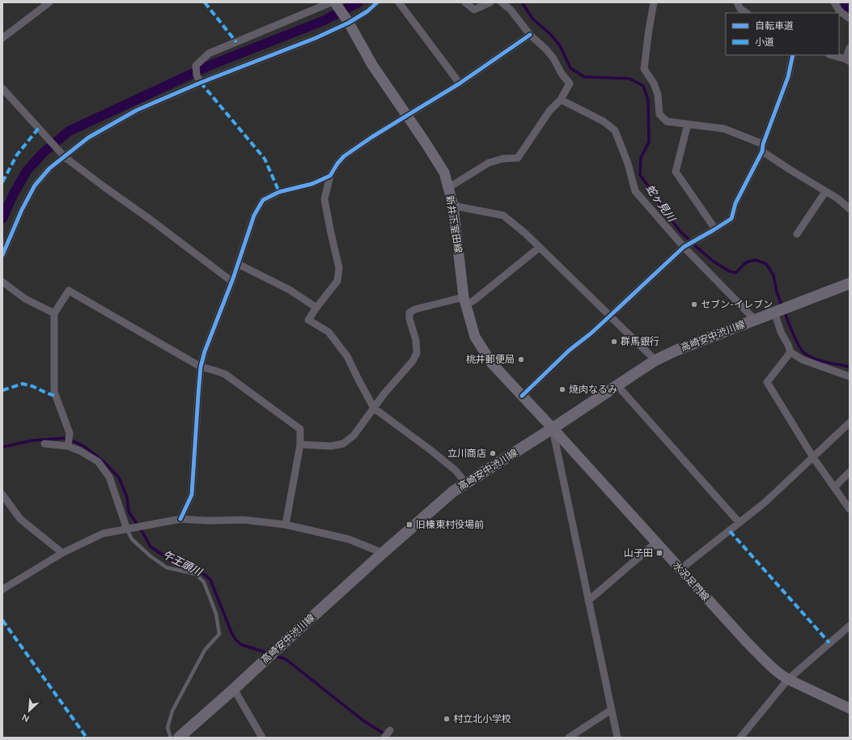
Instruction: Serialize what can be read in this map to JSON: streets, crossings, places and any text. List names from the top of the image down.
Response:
{
  "streets": {
    "main road": ["新井下室田線", "高崎安中渋川線", "水沢足門線"]
  },
  "crossings": [
    ["新井下室田線", "高崎安中渋川線"],
    ["新井下室田線", "水沢足門線"],
    ["高崎安中渋川線", "水沢足門線"]
  ],
  "water": ["蛇ヶ見川", "午王頭川"],
  "places": {
    "other": [
      "セブン-イレブン",
      "群馬銀行",
      "桃井郵便局",
      "焼肉なるみ",
      "立川商店",
      "村立北小学校"
    ],
    "transit": ["旧榛東村役場前", "山子田"]
  },
  "legend": ["自転車道", "小道"],
  "north": "bottom left"
}
